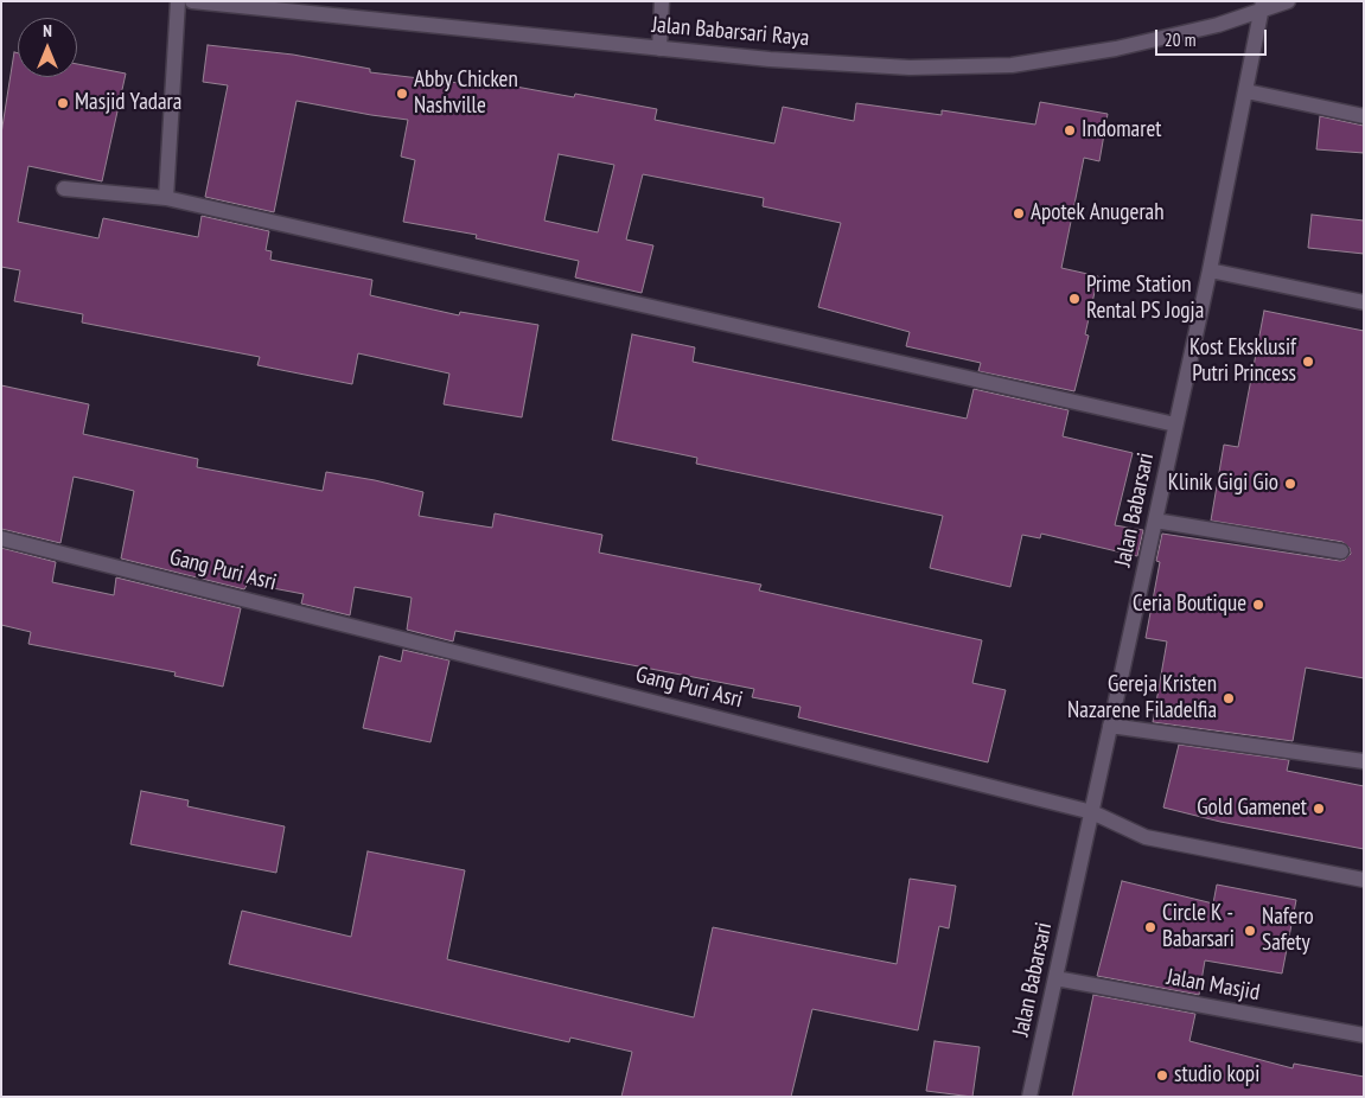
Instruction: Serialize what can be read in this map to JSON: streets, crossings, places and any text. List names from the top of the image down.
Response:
{
  "streets": {
    "street": [
      "Jalan Babarsari Raya",
      "Jalan Babarsari",
      "Gang Puri Asri",
      "Jalan Masjid"
    ]
  },
  "crossings": [
    ["Jalan Babarsari Raya", "Jalan Babarsari"],
    ["Jalan Babarsari", "Gang Puri Asri"],
    ["Jalan Babarsari", "Jalan Masjid"]
  ],
  "places": [
    "Abby Chicken Nashville",
    "Masjid Yadara",
    "Indomaret",
    "Apotek Anugerah",
    "Prime Station Rental PS Jogja",
    "Kost Eksklusif Putri Princess",
    "Klinik Gigi Gio",
    "Ceria Boutique",
    "Gereja Kristen Nazarene Filadelfia",
    "Gold Gamenet",
    "Circle K - Babarsari",
    "Nafero Safety",
    "studio kopi"
  ],
  "scale_bar": "20 m",
  "north": "top"
}
